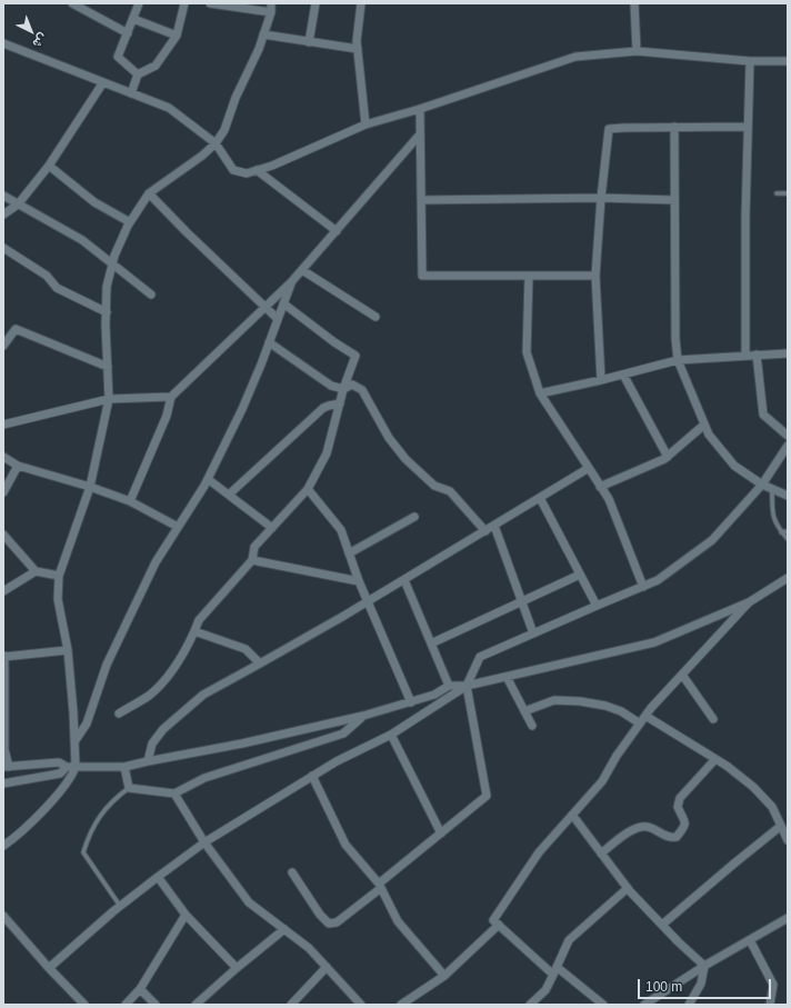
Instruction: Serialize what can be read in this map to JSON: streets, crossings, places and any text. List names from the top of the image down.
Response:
{
  "scale_bar": "100 m",
  "north": "bottom right"
}
